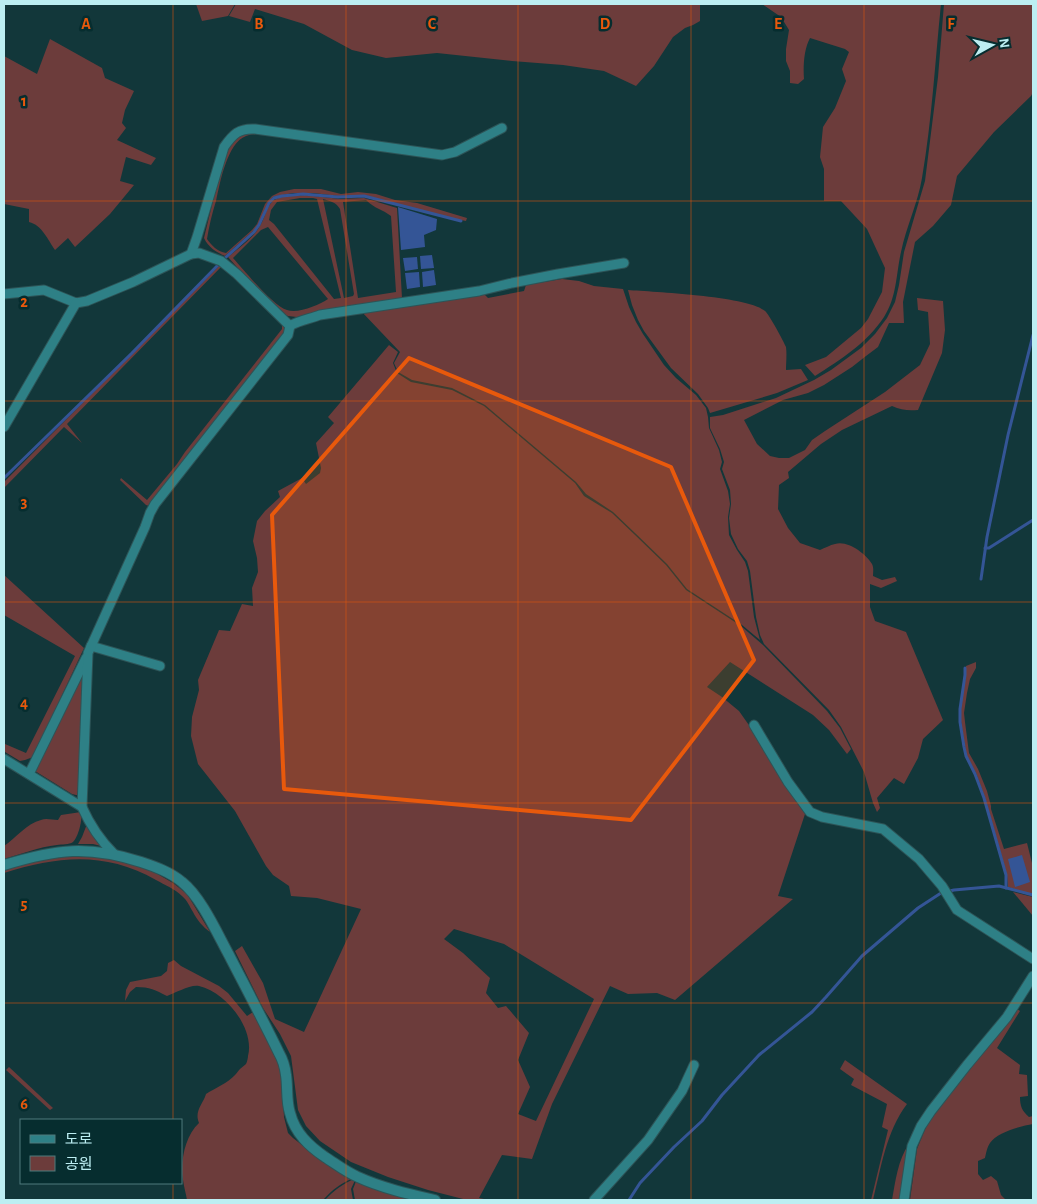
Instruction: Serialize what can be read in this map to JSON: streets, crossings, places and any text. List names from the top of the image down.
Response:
{
  "legend": ["도로", "공원"],
  "north": "right",
  "grid": {
    "columns": [
      "A",
      "B",
      "C",
      "D",
      "E",
      "F"
    ],
    "rows": [
      "1",
      "2",
      "3",
      "4",
      "5",
      "6"
    ]
  }
}
